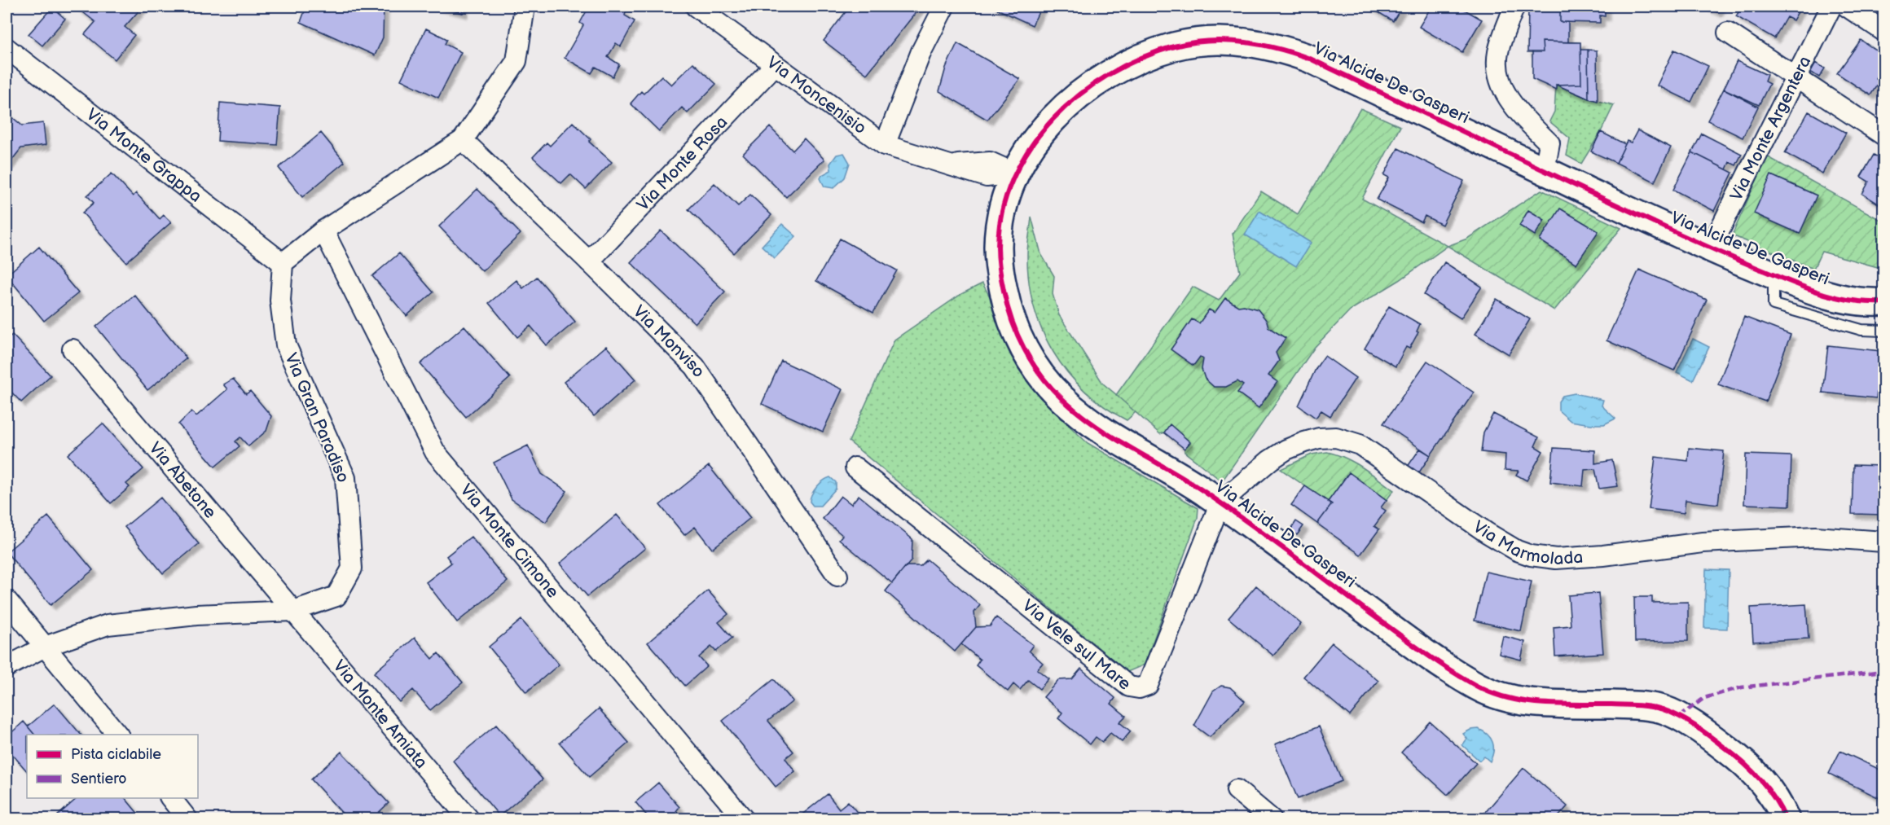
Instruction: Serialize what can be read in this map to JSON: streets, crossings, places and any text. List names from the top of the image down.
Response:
{
  "streets": {
    "street": [
      "Via Alcide De Gasperi",
      "Via Moncenisio",
      "Via Monte Argentera",
      "Via Monte Grappa",
      "Via Monte Rosa",
      "Via Monviso",
      "Via Gran Paradiso",
      "Via Abetone",
      "Via Marmolada",
      "Via Monte Cimone",
      "Via Vele sul Mare",
      "Via Monte Amiata"
    ]
  },
  "crossings": [
    ["Via Alcide De Gasperi", "Via Moncenisio"],
    ["Via Alcide De Gasperi", "Via Monte Argentera"],
    ["Via Alcide De Gasperi", "Via Marmolada"],
    ["Via Alcide De Gasperi", "Via Vele sul Mare"],
    ["Via Moncenisio", "Via Monte Rosa"],
    ["Via Monte Grappa", "Via Gran Paradiso"],
    ["Via Monte Rosa", "Via Monviso"],
    ["Via Gran Paradiso", "Via Abetone"],
    ["Via Gran Paradiso", "Via Monte Amiata"],
    ["Via Abetone", "Via Monte Amiata"],
    ["Via Marmolada", "Via Vele sul Mare"]
  ],
  "legend": ["Pista ciclabile", "Sentiero"]
}
